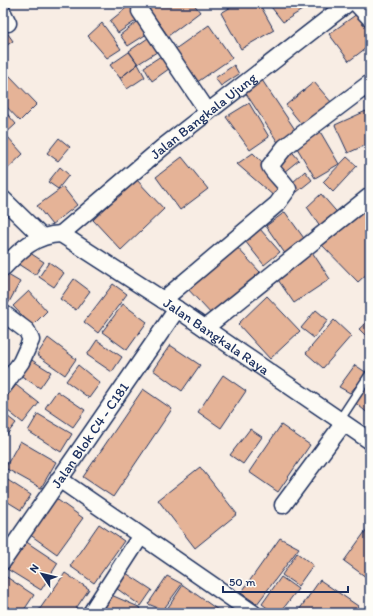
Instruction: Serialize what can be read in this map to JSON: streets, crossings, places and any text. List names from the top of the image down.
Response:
{
  "streets": {
    "street": ["Jalan Bangkala Ujung", "Jalan Bangkala Raya", "Jalan Blok C4 - C181"]
  },
  "crossings": [
    ["Jalan Bangkala Ujung", "Jalan Bangkala Raya"],
    ["Jalan Bangkala Raya", "Jalan Blok C4 - C181"]
  ],
  "scale_bar": "50 m",
  "north": "top left"
}
